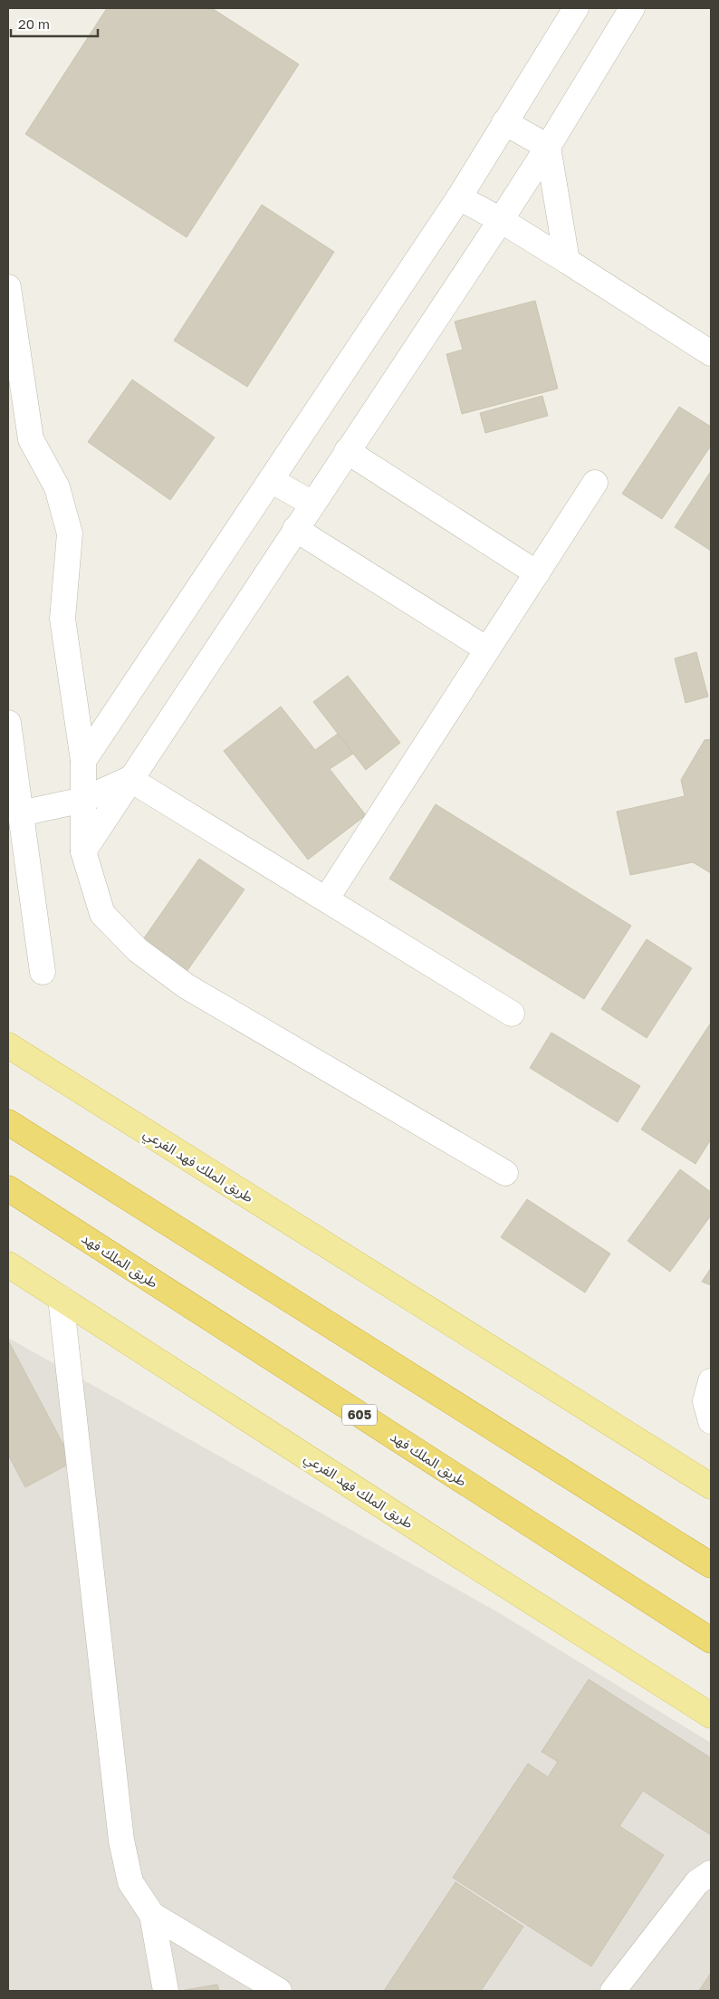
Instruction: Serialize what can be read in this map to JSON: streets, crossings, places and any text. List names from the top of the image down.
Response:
{
  "streets": {
    "highway": ["طريق الملك فهد", "605"],
    "main road": ["طريق الملك فهد الفرعي"]
  },
  "scale_bar": "20 m"
}
